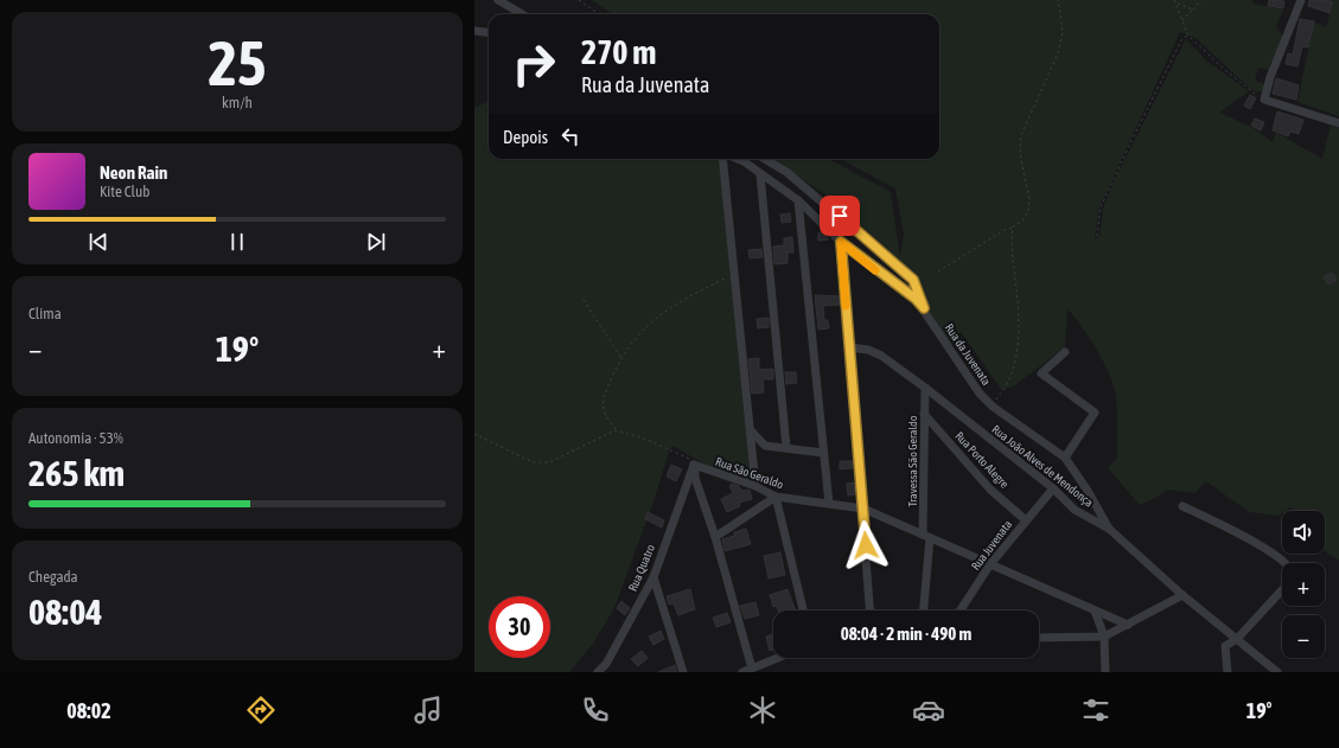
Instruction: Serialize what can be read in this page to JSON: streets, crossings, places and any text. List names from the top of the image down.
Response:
{
  "streets": {
    "street": [
      "Rua da Juvenata",
      "Rua Porto Alegre",
      "Travessa São Geraldo",
      "Rua João Alves de Mendonça",
      "Rua São Geraldo",
      "Rua Juvenata",
      "Rua Quatro"
    ]
  },
  "crossings": [
    ["Rua da Juvenata", "Rua João Alves de Mendonça"],
    ["Rua Porto Alegre", "Travessa São Geraldo"],
    ["Rua Porto Alegre", "Rua Juvenata"],
    ["Travessa São Geraldo", "Rua João Alves de Mendonça"],
    ["Travessa São Geraldo", "Rua São Geraldo"],
    ["Rua João Alves de Mendonça", "Rua Juvenata"],
    ["Rua São Geraldo", "Rua Juvenata"],
    ["Rua São Geraldo", "Rua Quatro"]
  ],
  "page": {
    "tile": [
      ["25", "km/h"],
      "Clima",
      ["Autonomia · 53%", "265 km"],
      ["Chegada", "08:04"]
    ],
    "turn": ["270 m", "Rua da Juvenata"],
    "then": "Depois",
    "song": ["Neon Rain", "Kite Club"],
    "heat": ["−", "19°", "+"],
    "map_buttons": ["+", "−"],
    "limit": "30",
    "trip": "08:04 · 2 min · 490 m",
    "tabs": ["08:02", "19°"]
  }
}
